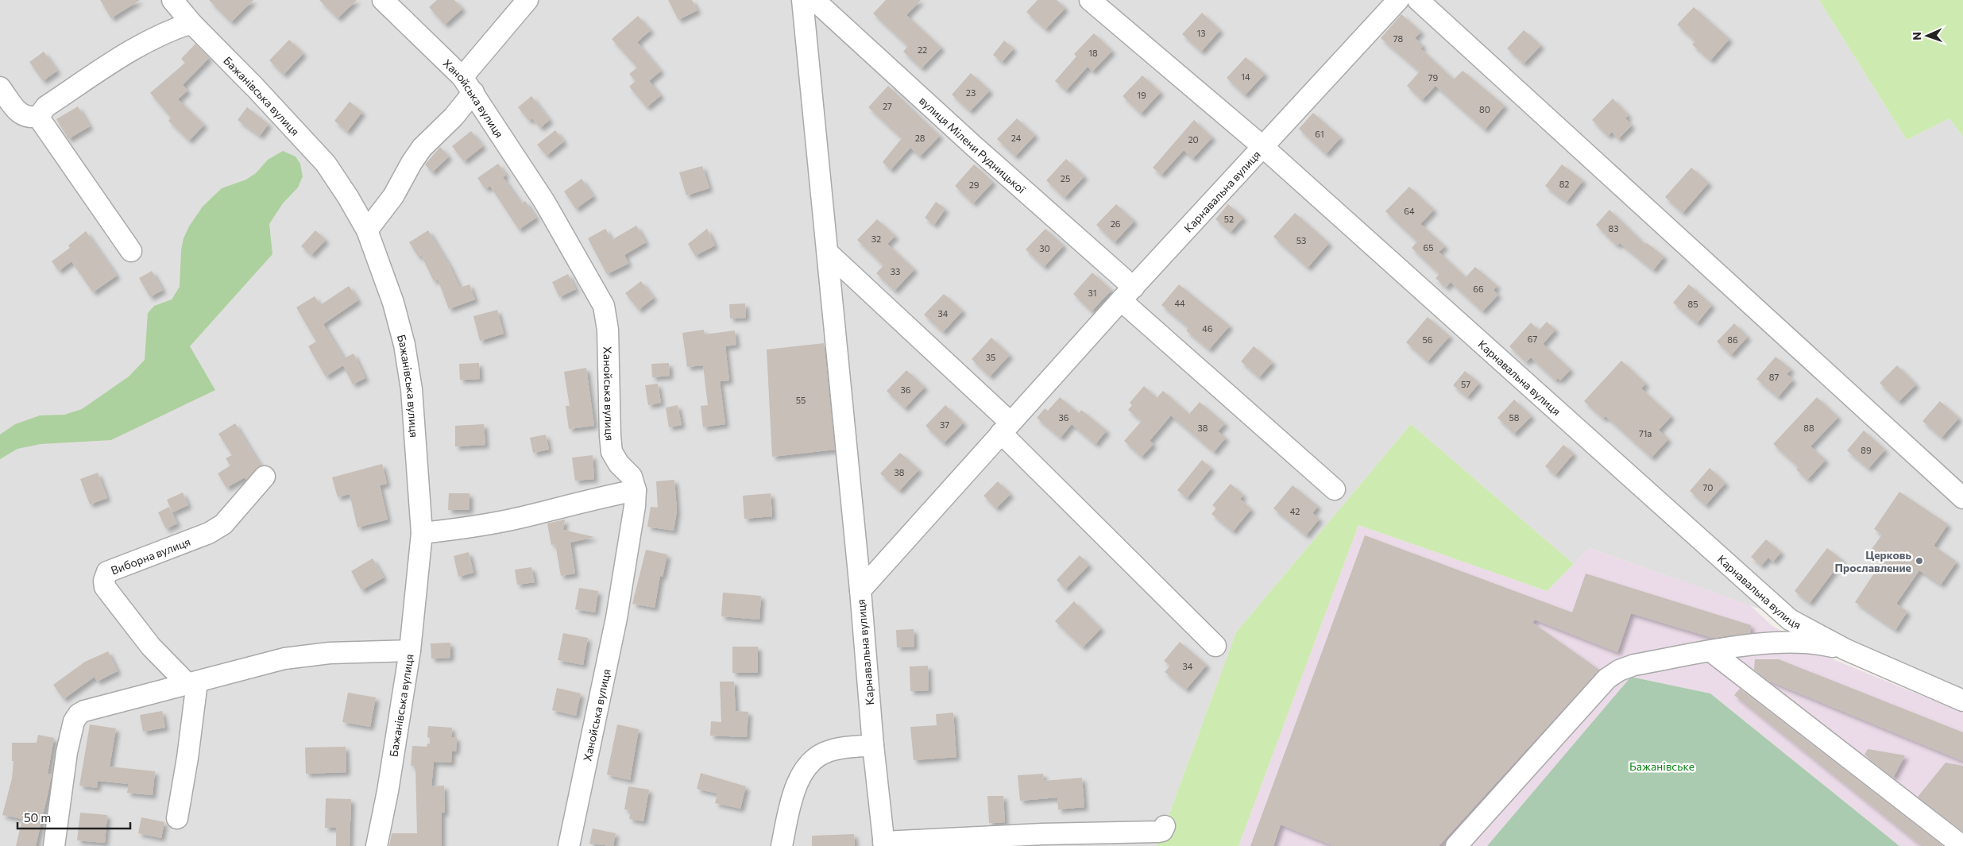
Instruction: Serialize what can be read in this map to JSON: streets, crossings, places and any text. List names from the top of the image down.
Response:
{
  "streets": {
    "street": [
      "Бажанівська вулиця",
      "Ханойська вулиця",
      "вулиця Мілени Рудницької",
      "Карнавальна вулиця",
      "Виборна вулиця"
    ]
  },
  "crossings": [
    ["вулиця Мілени Рудницької", "Карнавальна вулиця"]
  ],
  "parks": ["Бажанівське"],
  "places": ["Церковь Прославление"],
  "house_numbers": [
    "13",
    "78",
    "22",
    "18",
    "14",
    "79",
    "23",
    "19",
    "27",
    "80",
    "61",
    "28",
    "24",
    "20",
    "25",
    "82",
    "29",
    "64",
    "52",
    "26",
    "83",
    "32",
    "53",
    "65",
    "30",
    "33",
    "66",
    "31",
    "44",
    "85",
    "34",
    "46",
    "67",
    "56",
    "86",
    "35",
    "87",
    "57",
    "36",
    "55",
    "36",
    "58",
    "37",
    "38",
    "88",
    "71а",
    "89",
    "38",
    "70",
    "42",
    "34"
  ],
  "scale_bar": "50 m",
  "north": "left"
}
